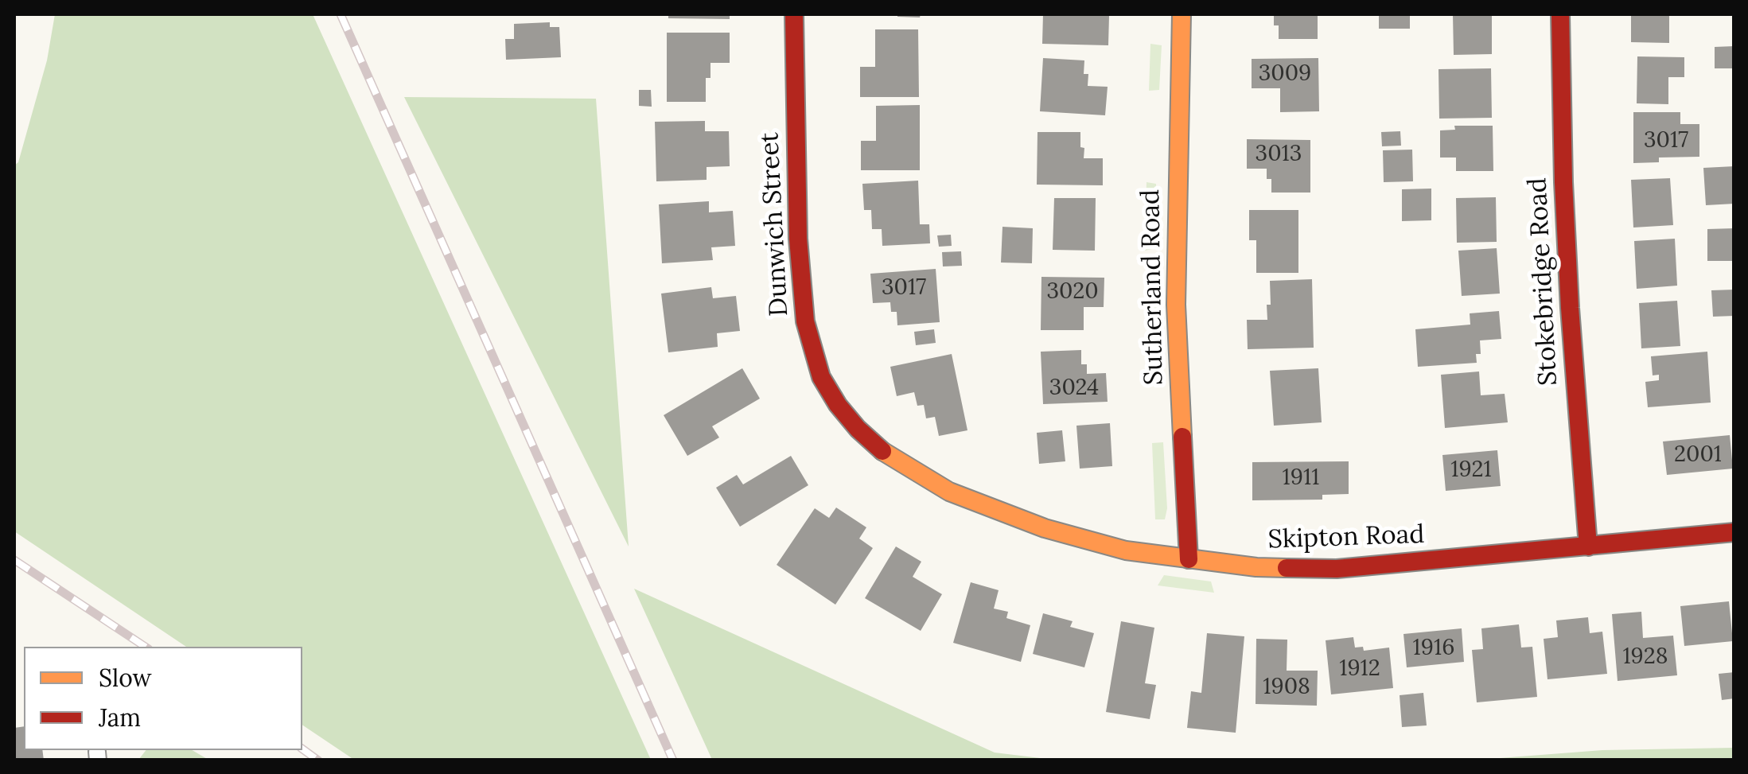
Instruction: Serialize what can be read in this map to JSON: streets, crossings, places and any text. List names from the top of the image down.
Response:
{
  "streets": {
    "street": [
      "Dunwich Street",
      "Stokebridge Road",
      "Sutherland Road",
      "Skipton Road"
    ]
  },
  "crossings": [
    ["Dunwich Street", "Skipton Road"],
    ["Stokebridge Road", "Skipton Road"],
    ["Sutherland Road", "Skipton Road"]
  ],
  "house_numbers": [
    "3009",
    "3017",
    "3013",
    "3017",
    "3020",
    "3024",
    "2001",
    "1921",
    "1911",
    "1916",
    "1928",
    "1912",
    "1908"
  ],
  "legend": ["Slow", "Jam"]
}
